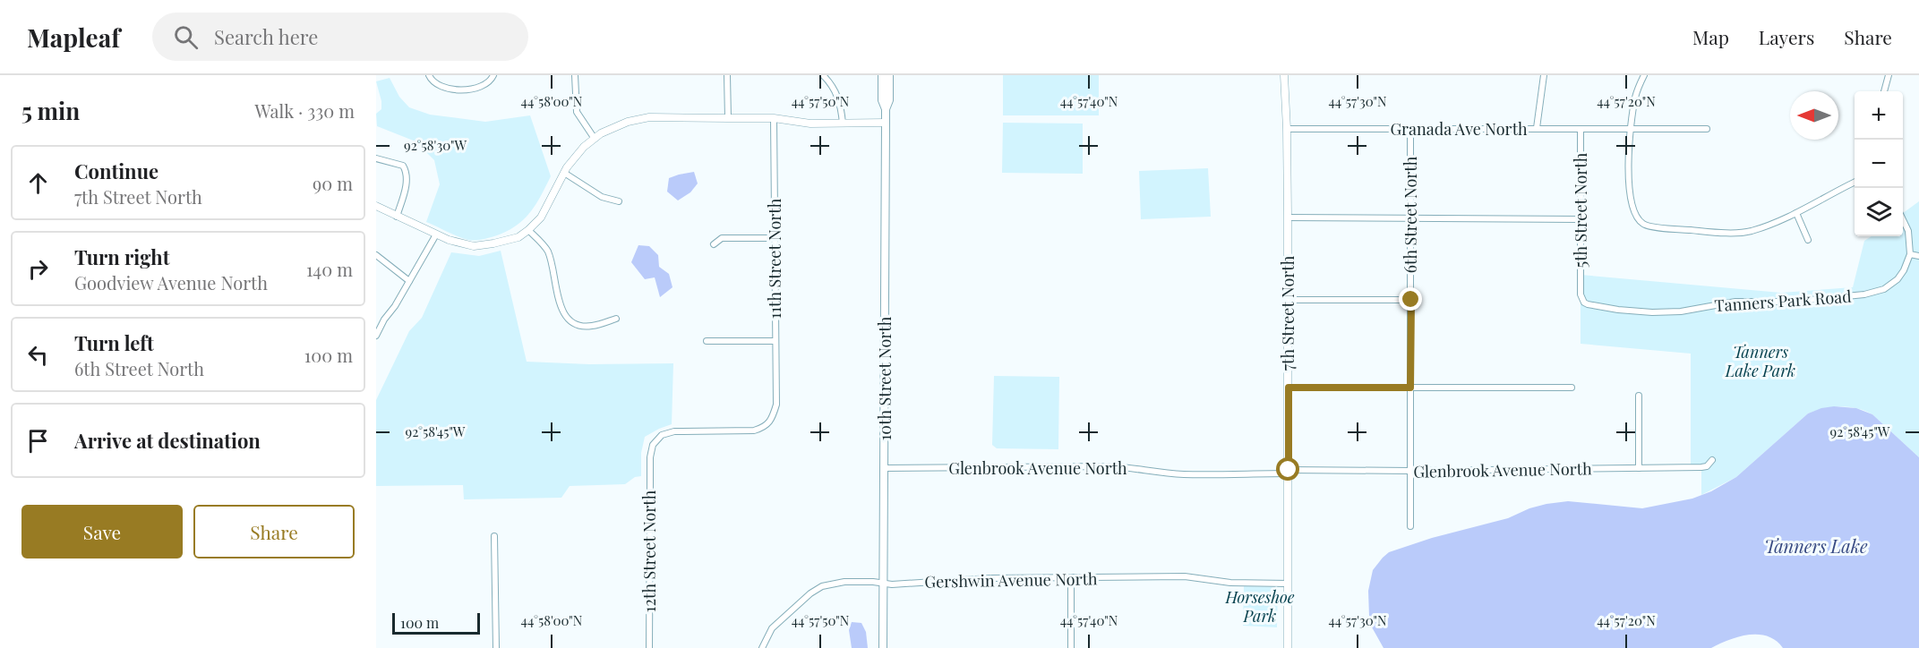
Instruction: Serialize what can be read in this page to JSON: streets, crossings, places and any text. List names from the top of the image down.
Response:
{
  "streets": {
    "main road": ["10th Street North"],
    "street": [
      "Granada Ave North",
      "5th Street North",
      "6th Street North",
      "11th Street North",
      "Tanners Park Road",
      "7th Street North",
      "Glenbrook Avenue North",
      "12th Street North",
      "Gershwin Avenue North"
    ]
  },
  "crossings": [
    ["Granada Ave North", "5th Street North"],
    ["Granada Ave North", "6th Street North"],
    ["Granada Ave North", "7th Street North"],
    ["5th Street North", "Tanners Park Road"],
    ["6th Street North", "Glenbrook Avenue North"],
    ["11th Street North", "12th Street North"],
    ["7th Street North", "Glenbrook Avenue North"],
    ["7th Street North", "Gershwin Avenue North"],
    ["10th Street North", "Glenbrook Avenue North"],
    ["10th Street North", "Gershwin Avenue North"]
  ],
  "water": ["Tanners Lake"],
  "parks": ["Tanners Lake Park", "Horseshoe Park"],
  "scale_bar": "100 m",
  "north": "left",
  "page": {
    "header": "Mapleaf",
    "search": "Search here",
    "nav": ["Map", "Layers", "Share"],
    "heading": ["5 min", "Walk · 330 m"],
    "map_buttons": ["+", "−"],
    "list": [
      ["Continue", "7th Street North", "90 m"],
      ["Turn right", "Goodview Avenue North", "140 m"],
      ["Turn left", "6th Street North", "100 m"],
      "Arrive at destination"
    ],
    "buttons": ["Save", "Share"],
    "scale": "100 m"
  },
  "coordinates": [
    "44°58'00\"N",
    "44°57'50\"N",
    "44°57'40\"N",
    "44°57'30\"N",
    "44°57'20\"N",
    "92°58'30\"W",
    "92°58'45\"W"
  ]
}
